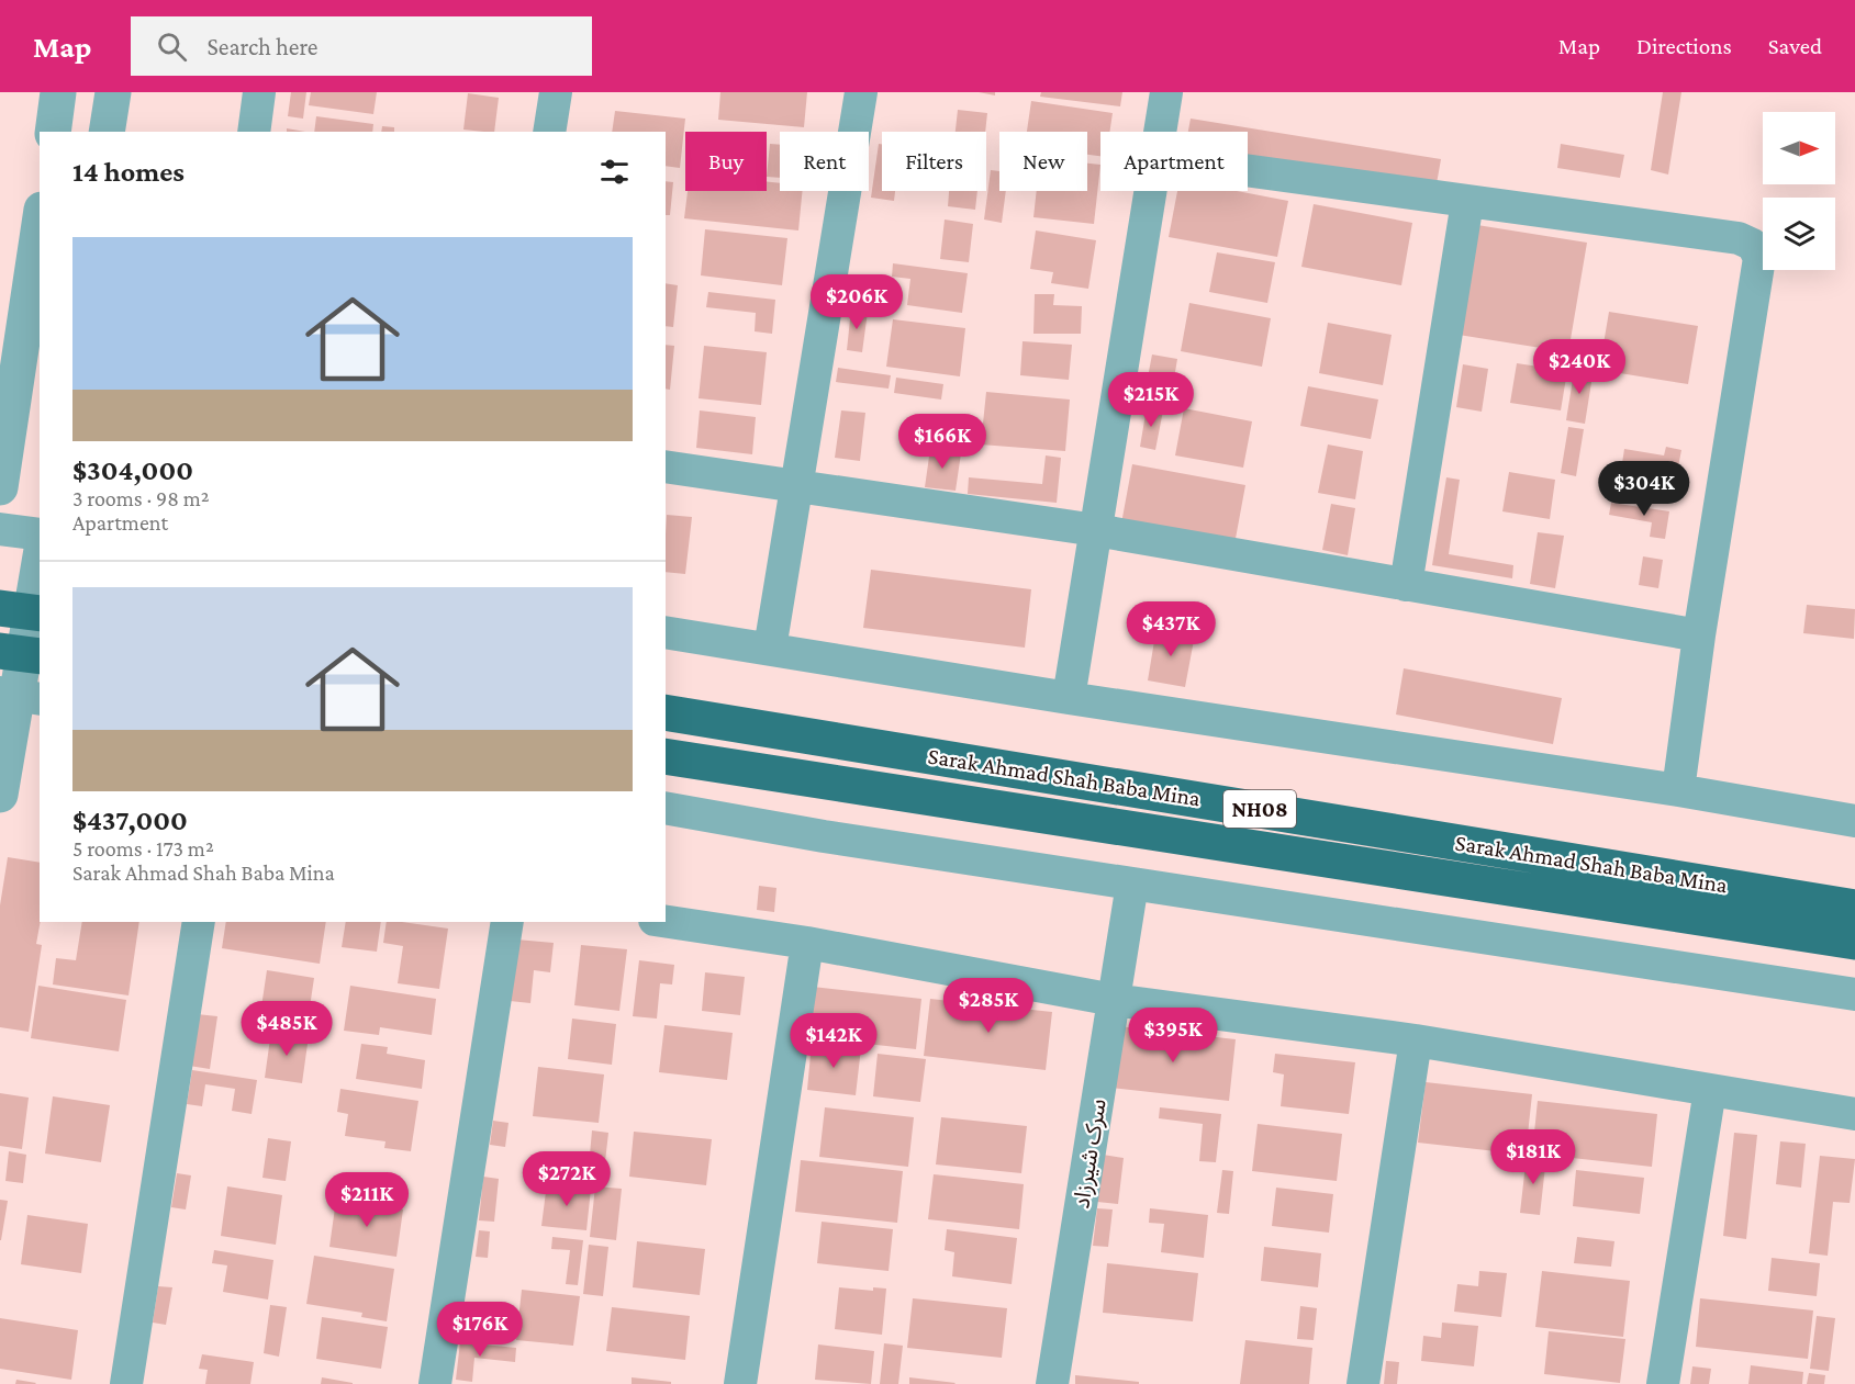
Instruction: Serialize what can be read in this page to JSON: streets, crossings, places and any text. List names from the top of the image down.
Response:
{
  "streets": {
    "highway": ["Sarak Ahmad Shah Baba Mina", "NH08"],
    "street": ["سرک شیرزاد"]
  },
  "north": "right",
  "page": {
    "header": "Map",
    "search": "Search here",
    "nav": ["Map", "Directions", "Saved"],
    "chip": [
      "Buy",
      "Rent",
      "Filters",
      "New",
      "Apartment"
    ],
    "heading": "14 homes",
    "list": [
      {
        "name": "$304,000",
        "note": "3 rooms · 98 m² · Apartment"
      },
      {
        "name": "$437,000",
        "note": "5 rooms · 173 m² · Sarak Ahmad Shah Baba Mina"
      }
    ],
    "price": [
      "$206K",
      "$240K",
      "$215K",
      "$166K",
      "$304K",
      "$437K",
      "$285K",
      "$485K",
      "$395K",
      "$142K",
      "$181K",
      "$272K",
      "$211K",
      "$176K"
    ]
  }
}
